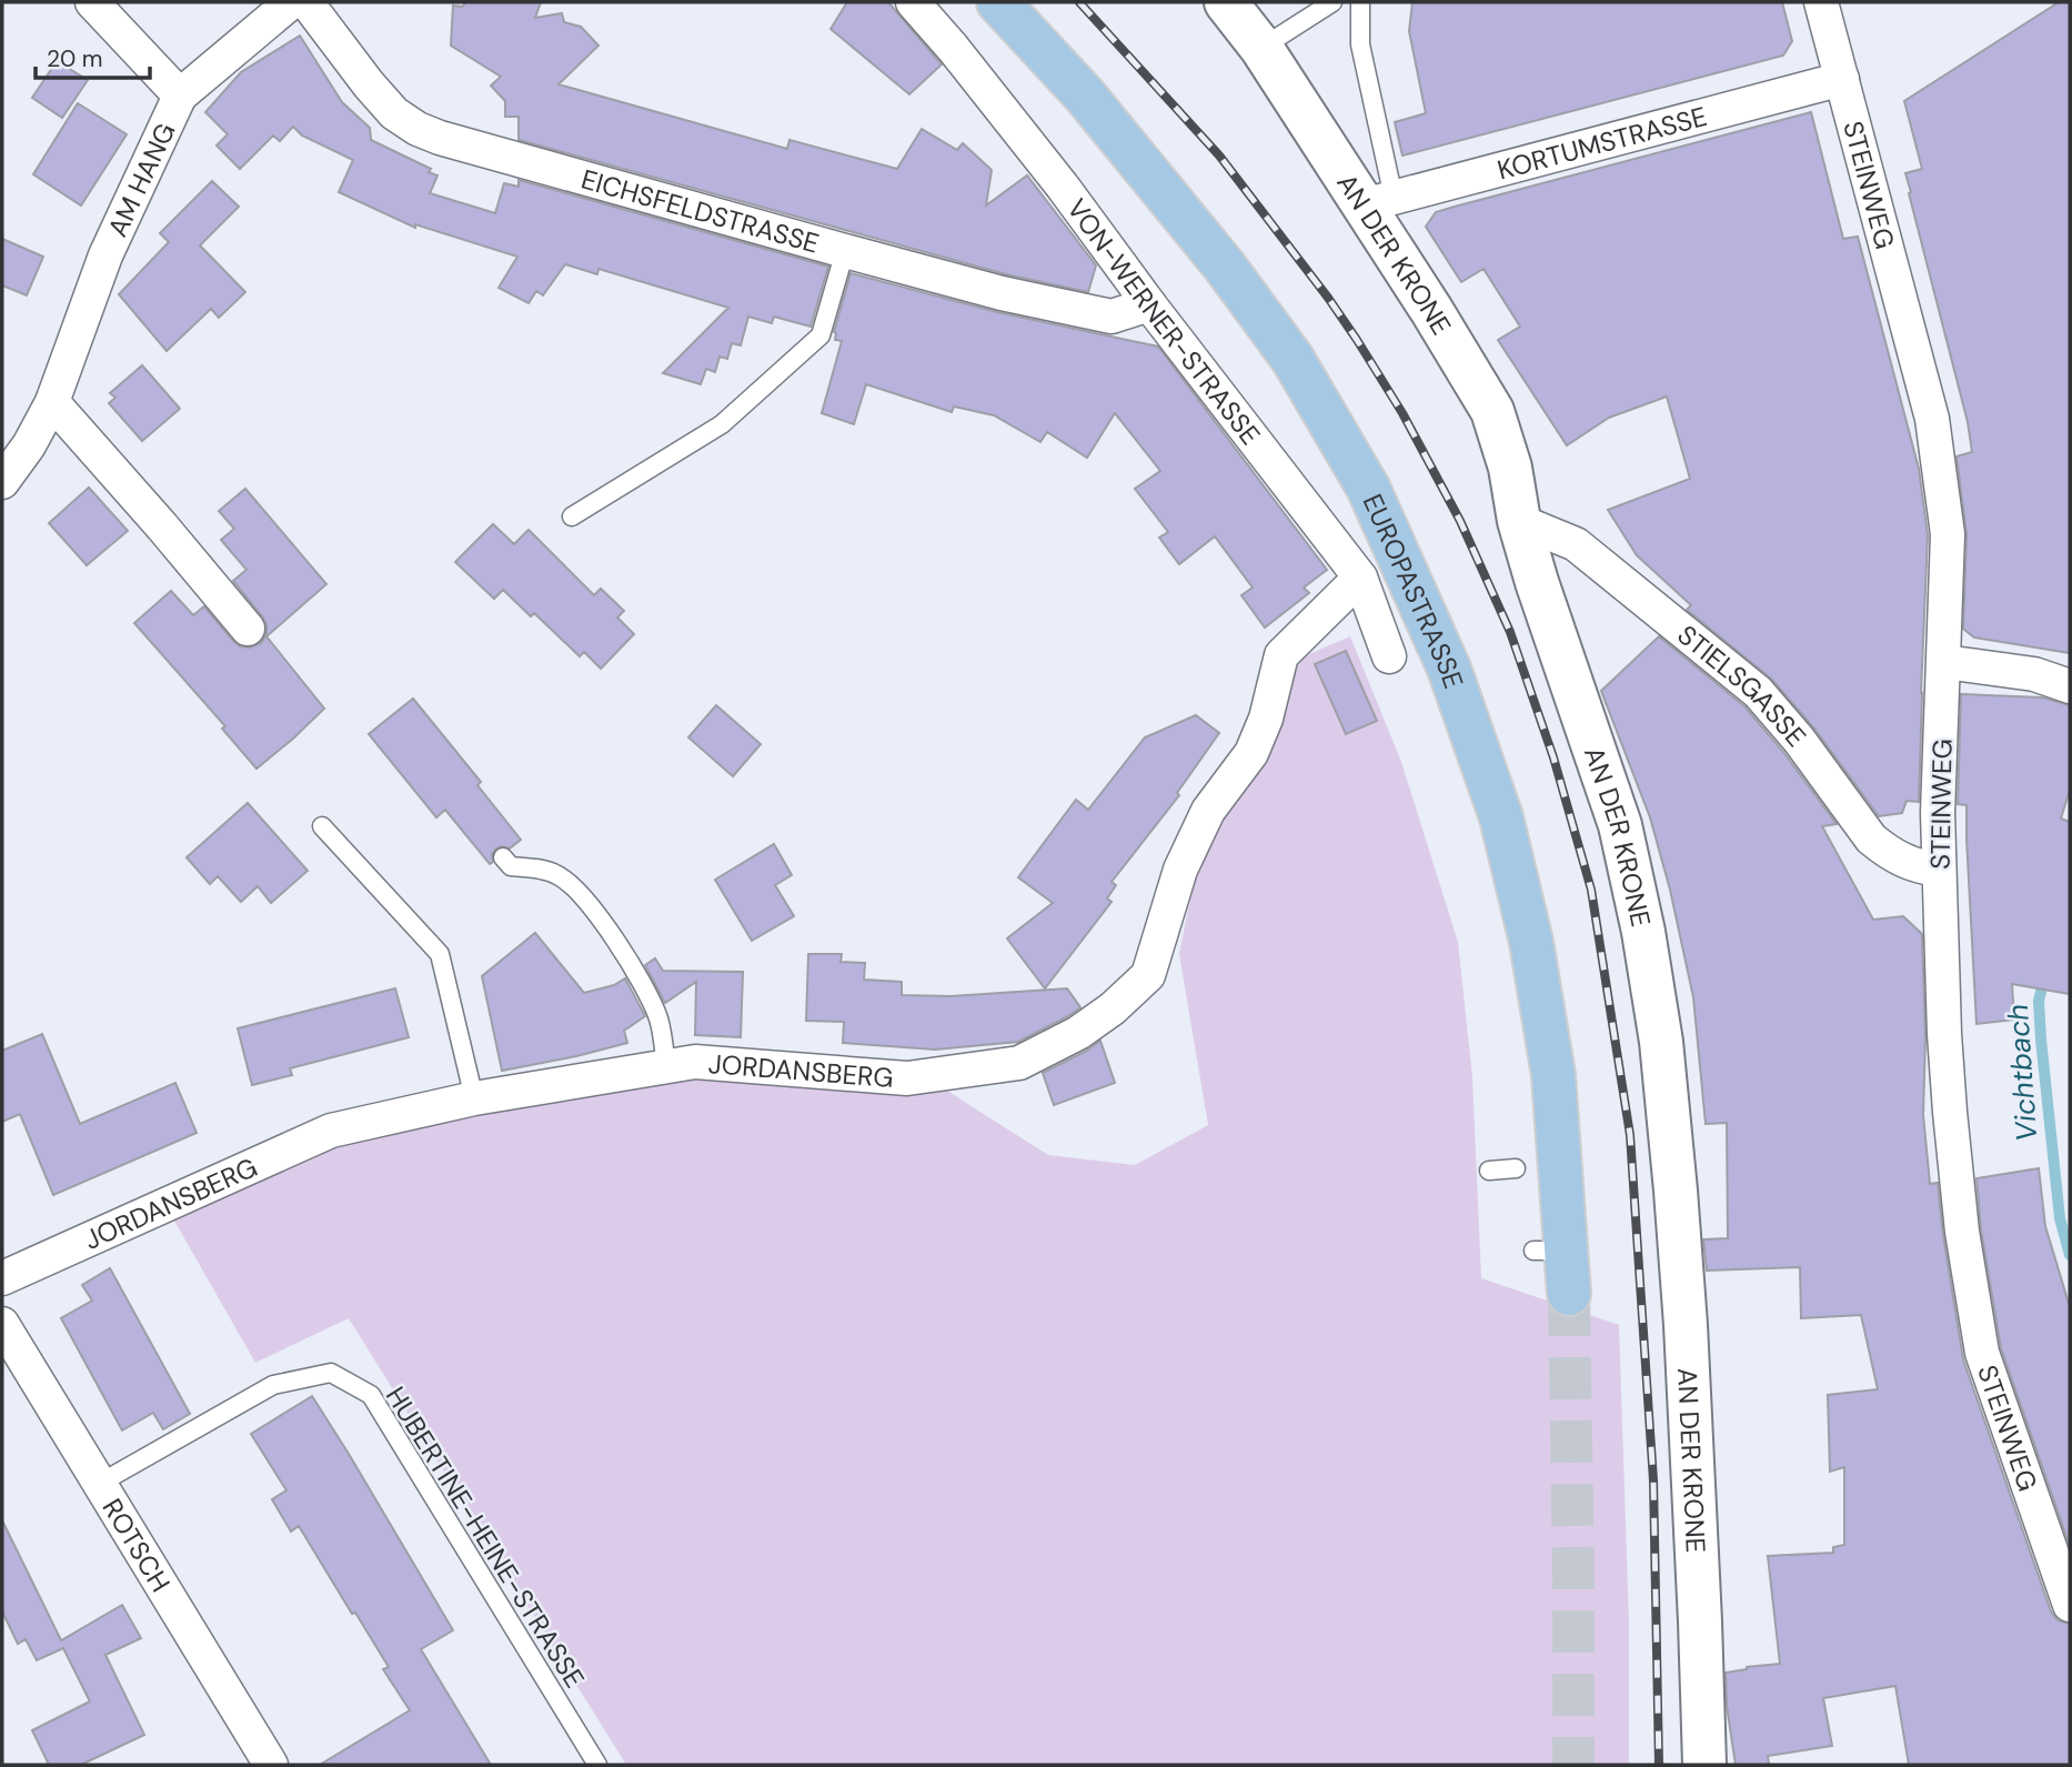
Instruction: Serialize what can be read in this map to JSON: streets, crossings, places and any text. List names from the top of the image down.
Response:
{
  "streets": {
    "main road": ["EUROPASTRASSE"],
    "street": [
      "KORTUMSTRASSE",
      "AM HANG",
      "STEINWEG",
      "EICHSFELDSTRASSE",
      "AN DER KRONE",
      "VON-WERNER-STRASSE",
      "STIELSGASSE",
      "JORDANSBERG",
      "ROTSCH"
    ],
    "lane": ["HUBERTINE-HEINE-STRASSE"]
  },
  "crossings": [
    ["KORTUMSTRASSE", "STEINWEG"],
    ["KORTUMSTRASSE", "AN DER KRONE"],
    ["STEINWEG", "STIELSGASSE"],
    ["EICHSFELDSTRASSE", "VON-WERNER-STRASSE"],
    ["AN DER KRONE", "STIELSGASSE"],
    ["VON-WERNER-STRASSE", "JORDANSBERG"],
    ["HUBERTINE-HEINE-STRASSE", "ROTSCH"]
  ],
  "water": ["Vichtbach"],
  "scale_bar": "20 m"
}
